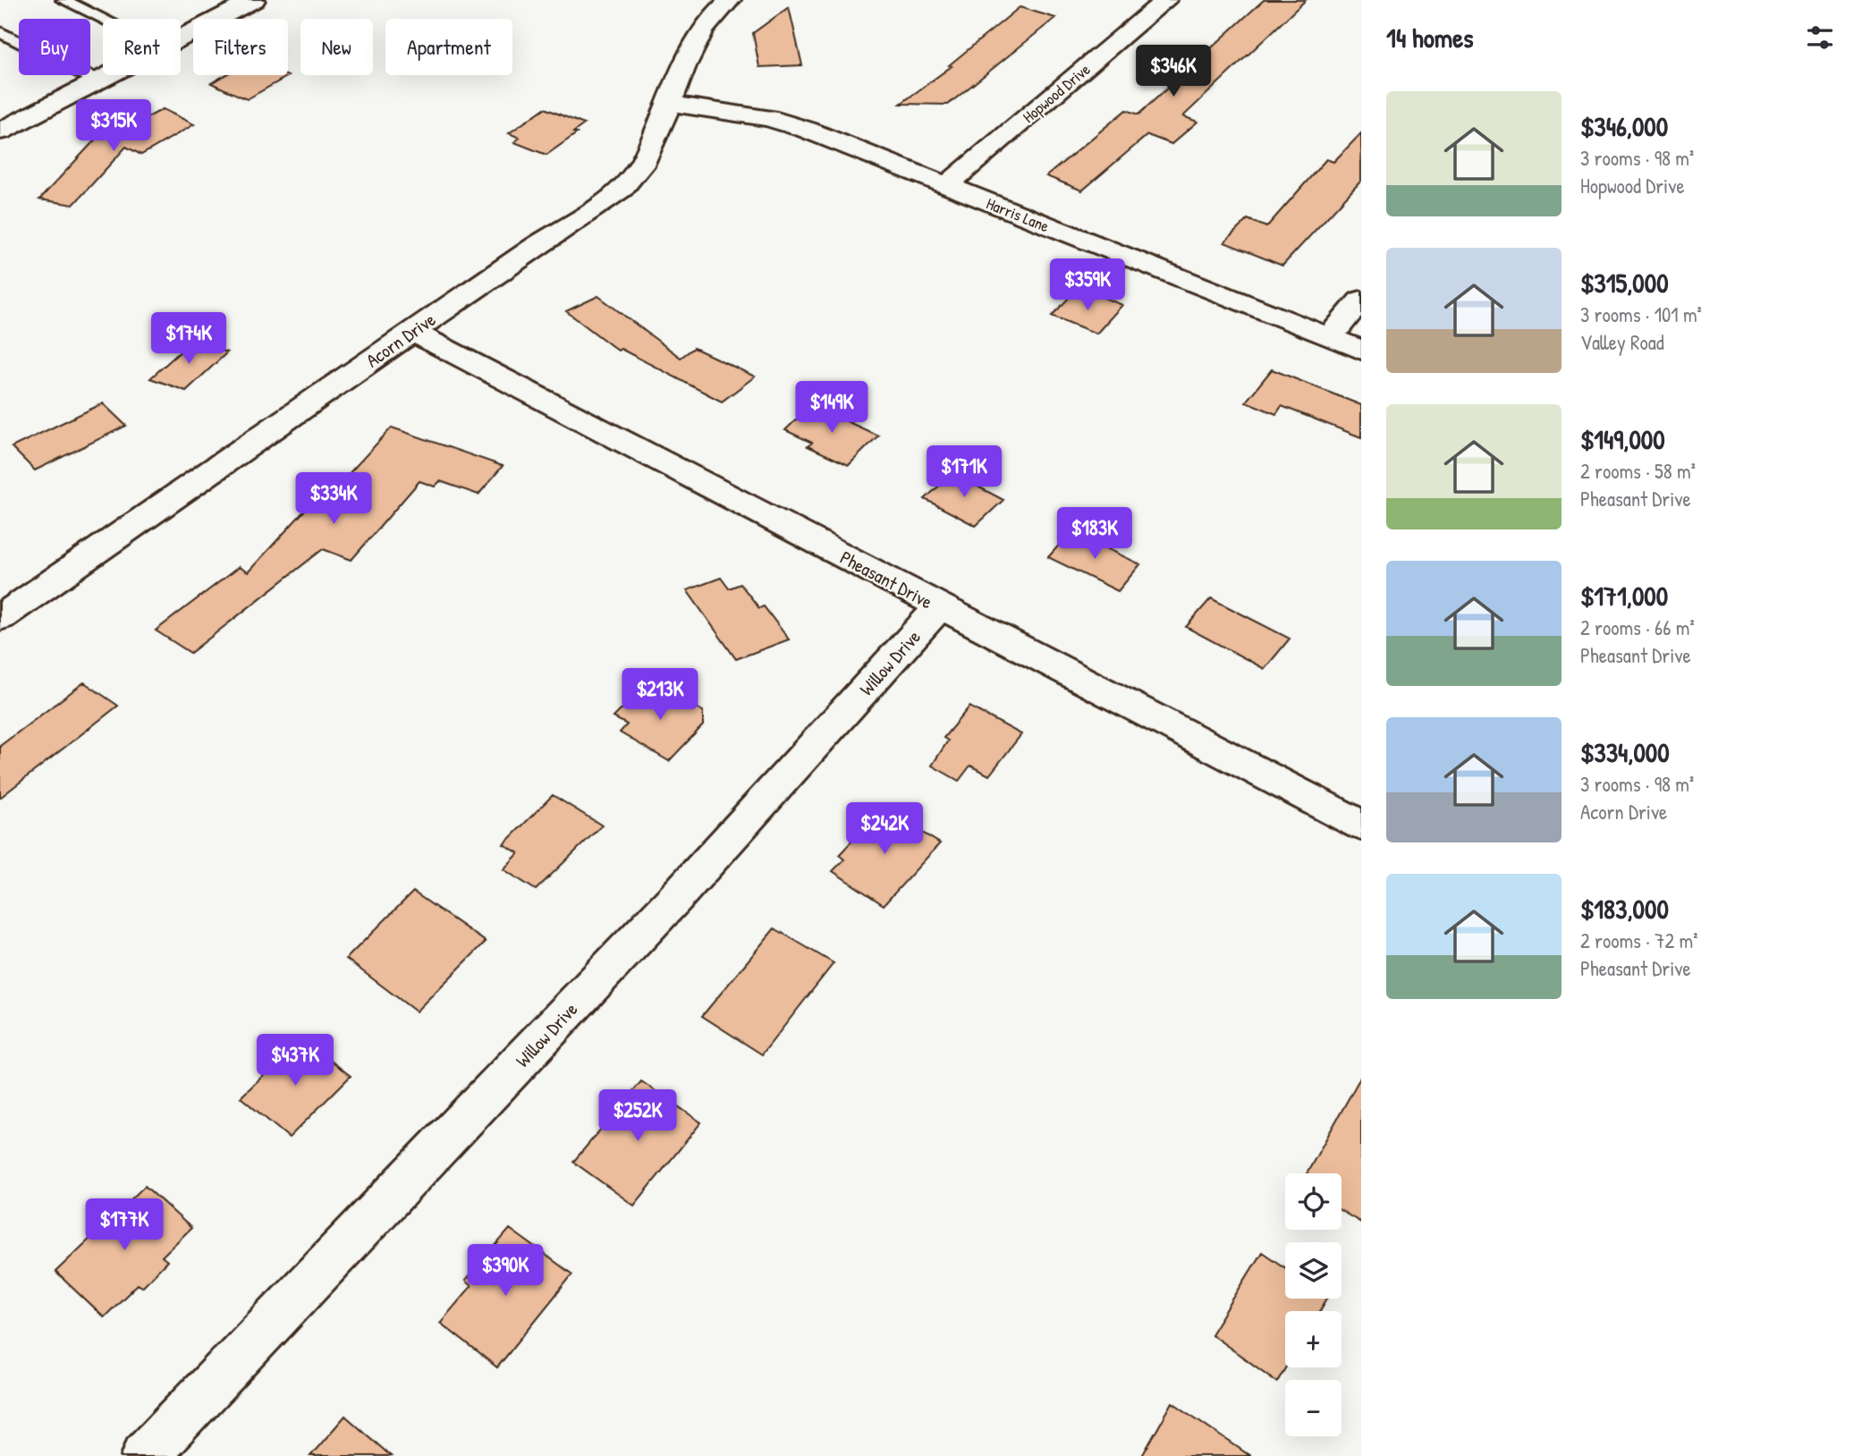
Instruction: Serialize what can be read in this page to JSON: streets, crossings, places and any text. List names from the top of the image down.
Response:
{
  "streets": {
    "street": [
      "Hopwood Drive",
      "Harris Lane",
      "Acorn Drive",
      "Pheasant Drive",
      "Willow Drive"
    ]
  },
  "crossings": [
    ["Hopwood Drive", "Harris Lane"],
    ["Harris Lane", "Acorn Drive"],
    ["Acorn Drive", "Pheasant Drive"],
    ["Pheasant Drive", "Willow Drive"]
  ],
  "page": {
    "heading": "14 homes",
    "chip": [
      "Buy",
      "Rent",
      "Filters",
      "New",
      "Apartment"
    ],
    "price": [
      "$346K",
      "$315K",
      "$359K",
      "$174K",
      "$149K",
      "$171K",
      "$334K",
      "$183K",
      "$213K",
      "$242K",
      "$437K",
      "$252K",
      "$177K",
      "$390K"
    ],
    "list": [
      {
        "name": "$346,000",
        "note": "3 rooms · 98 m² · Hopwood Drive"
      },
      {
        "name": "$315,000",
        "note": "3 rooms · 101 m² · Valley Road"
      },
      {
        "name": "$149,000",
        "note": "2 rooms · 58 m² · Pheasant Drive"
      },
      {
        "name": "$171,000",
        "note": "2 rooms · 66 m² · Pheasant Drive"
      },
      {
        "name": "$334,000",
        "note": "3 rooms · 98 m² · Acorn Drive"
      },
      {
        "name": "$183,000",
        "note": "2 rooms · 72 m² · Pheasant Drive"
      }
    ],
    "map_buttons": ["+", "−"]
  }
}
